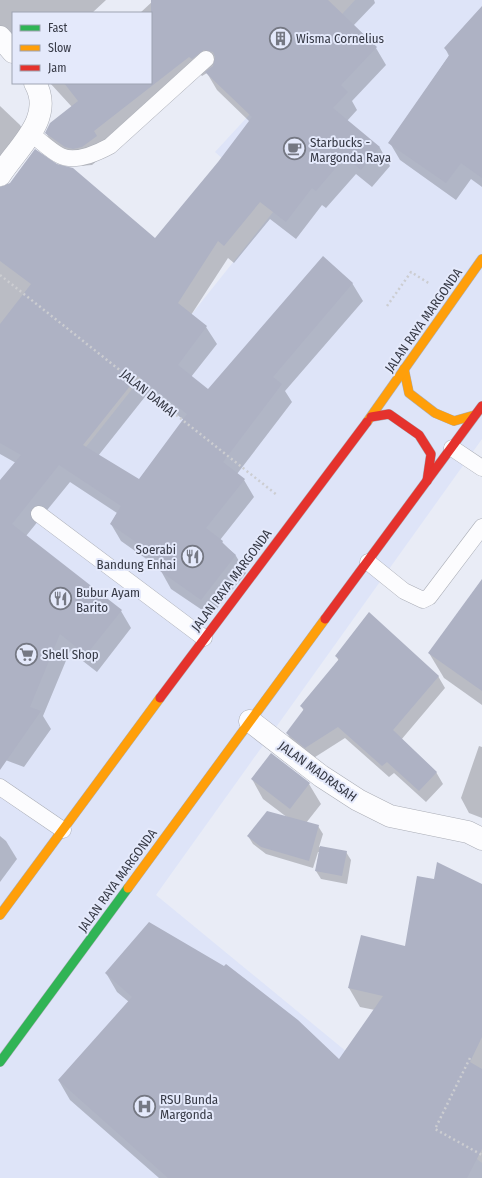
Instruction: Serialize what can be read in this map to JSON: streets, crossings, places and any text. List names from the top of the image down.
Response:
{
  "streets": {
    "main road": ["JALAN RAYA MARGONDA"],
    "street": ["JALAN MADRASAH"],
    "path": ["JALAN DAMAI"]
  },
  "crossings": [
    ["JALAN RAYA MARGONDA", "JALAN DAMAI"],
    ["JALAN RAYA MARGONDA", "JALAN MADRASAH"]
  ],
  "places": {
    "building": ["Wisma Cornelius"],
    "cafe": ["Starbucks - Margonda Raya"],
    "restaurant": ["Soerabi Bandung Enhai", "Bubur Ayam Barito"],
    "supermarket": ["Shell Shop"],
    "hospital": ["RSU Bunda Margonda"]
  },
  "legend": ["Fast", "Slow", "Jam"]
}
